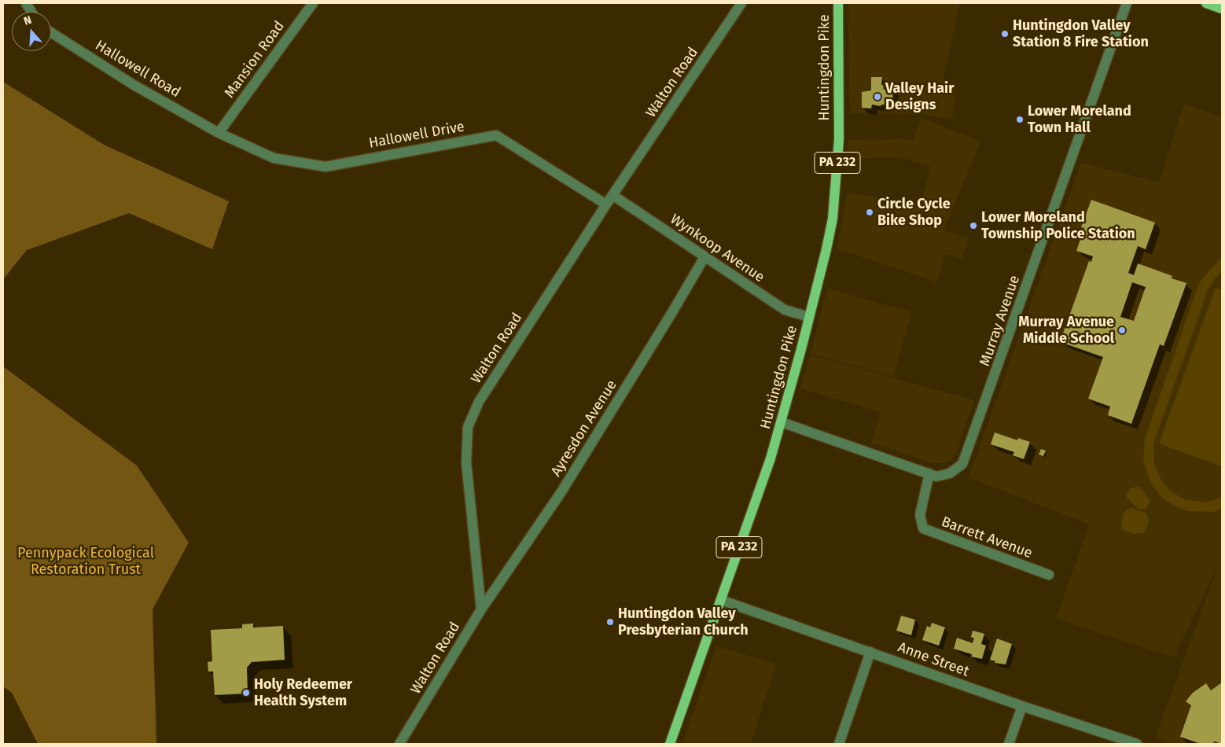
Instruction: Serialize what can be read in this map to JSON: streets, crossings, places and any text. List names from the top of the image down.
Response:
{
  "streets": {
    "main road": ["Huntingdon Pike", "PA 232"],
    "street": [
      "Mansion Road",
      "Hallowell Road",
      "Walton Road",
      "Hallowell Drive",
      "Wynkoop Avenue",
      "Murray Avenue",
      "Ayresdon Avenue",
      "Barrett Avenue",
      "Anne Street"
    ]
  },
  "crossings": [
    ["Mansion Road", "Hallowell Road"],
    ["Mansion Road", "Hallowell Drive"],
    ["Huntingdon Pike", "Wynkoop Avenue"],
    ["Huntingdon Pike", "Murray Avenue"],
    ["Huntingdon Pike", "Anne Street"],
    ["Hallowell Road", "Hallowell Drive"],
    ["Walton Road", "Hallowell Drive"],
    ["Walton Road", "Wynkoop Avenue"],
    ["Walton Road", "Ayresdon Avenue"],
    ["Wynkoop Avenue", "Ayresdon Avenue"],
    ["Murray Avenue", "Barrett Avenue"]
  ],
  "parks": ["Pennypack Ecological Restoration Trust"],
  "places": [
    "Huntingdon Valley Station 8 Fire Station",
    "Valley Hair Designs",
    "Lower Moreland Town Hall",
    "Circle Cycle Bike Shop",
    "Lower Moreland Township Police Station",
    "Murray Avenue Middle School",
    "Huntingdon Valley Presbyterian Church",
    "Holy Redeemer Health System"
  ],
  "north": "top"
}
